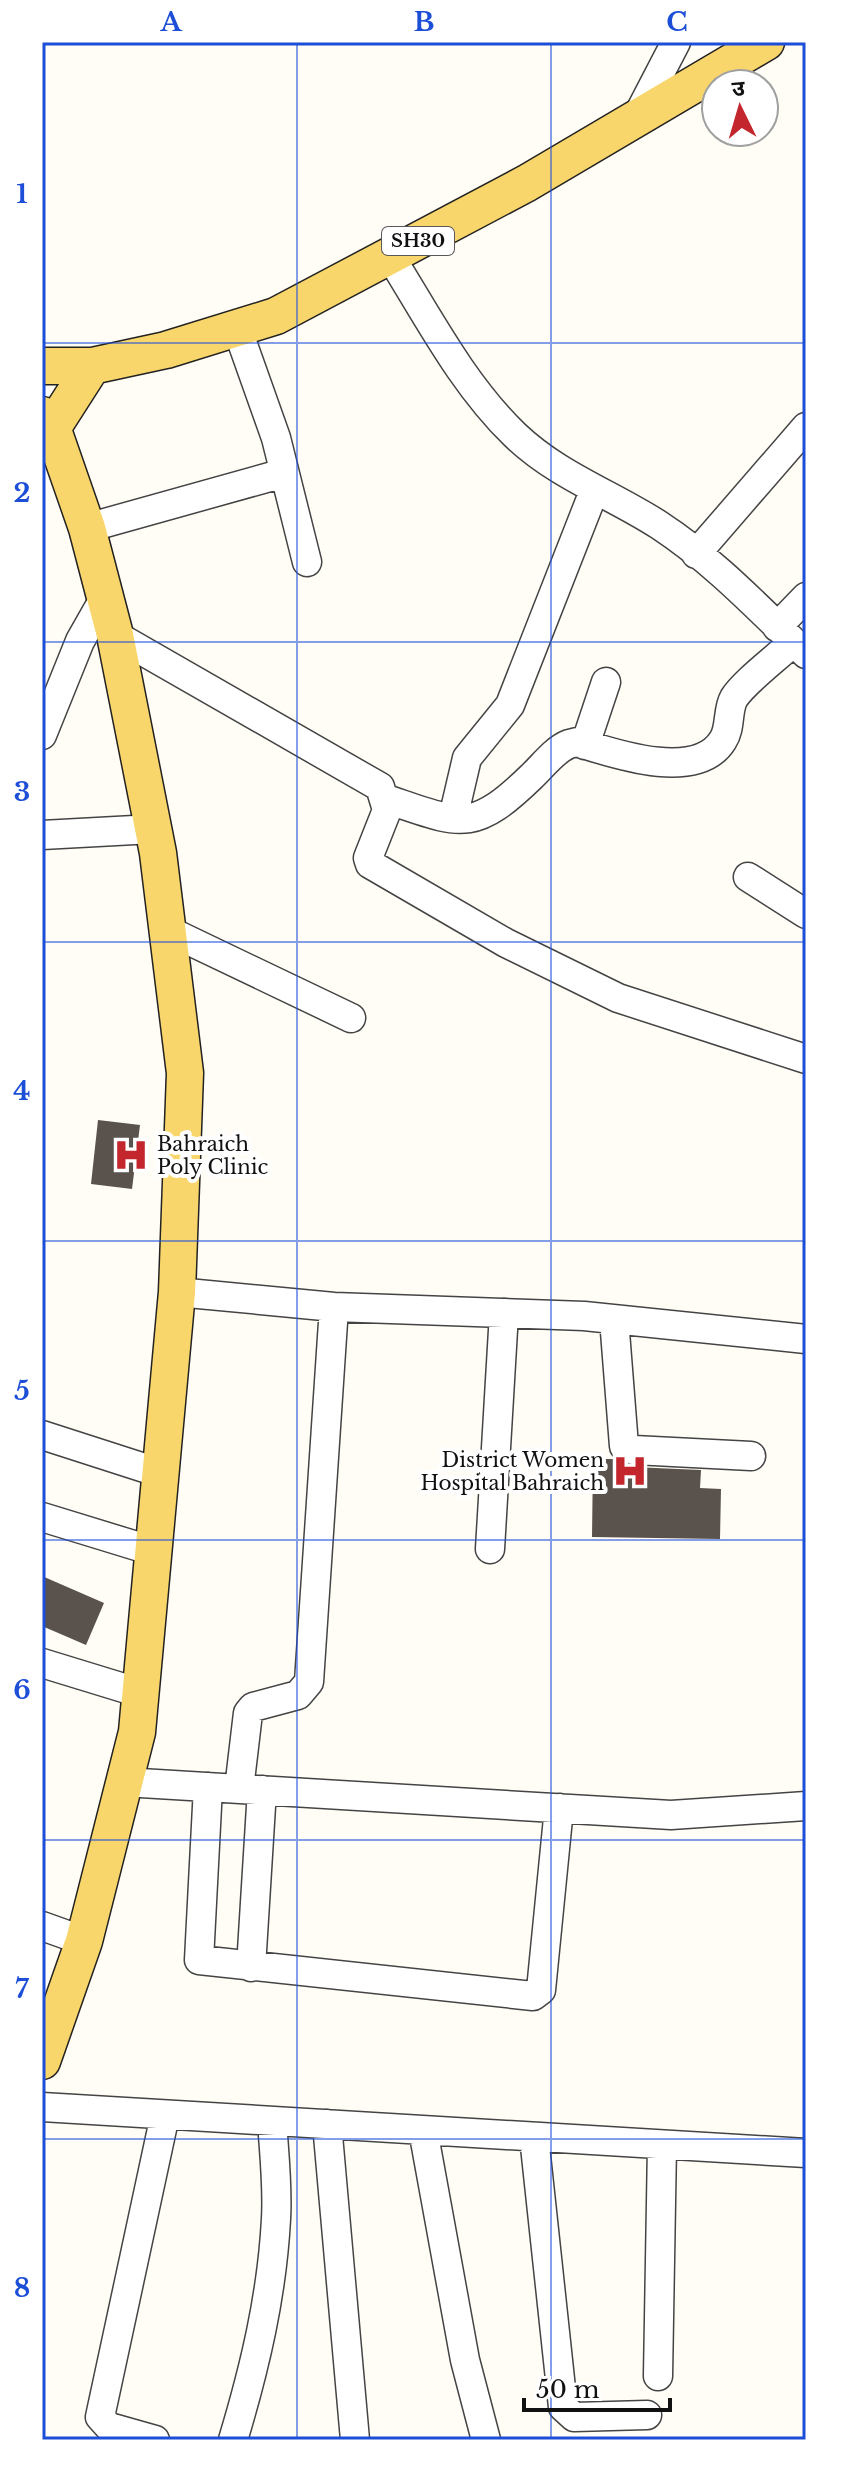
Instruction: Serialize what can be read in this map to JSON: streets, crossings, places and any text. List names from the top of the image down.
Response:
{
  "streets": {
    "main road": ["SH30"]
  },
  "places": {
    "hospital": ["Bahraich Poly Clinic", "District Women Hospital Bahraich"]
  },
  "scale_bar": "50 m",
  "north": "top",
  "grid": {
    "columns": ["A", "B", "C"],
    "rows": [
      "1",
      "2",
      "3",
      "4",
      "5",
      "6",
      "7",
      "8"
    ]
  }
}
